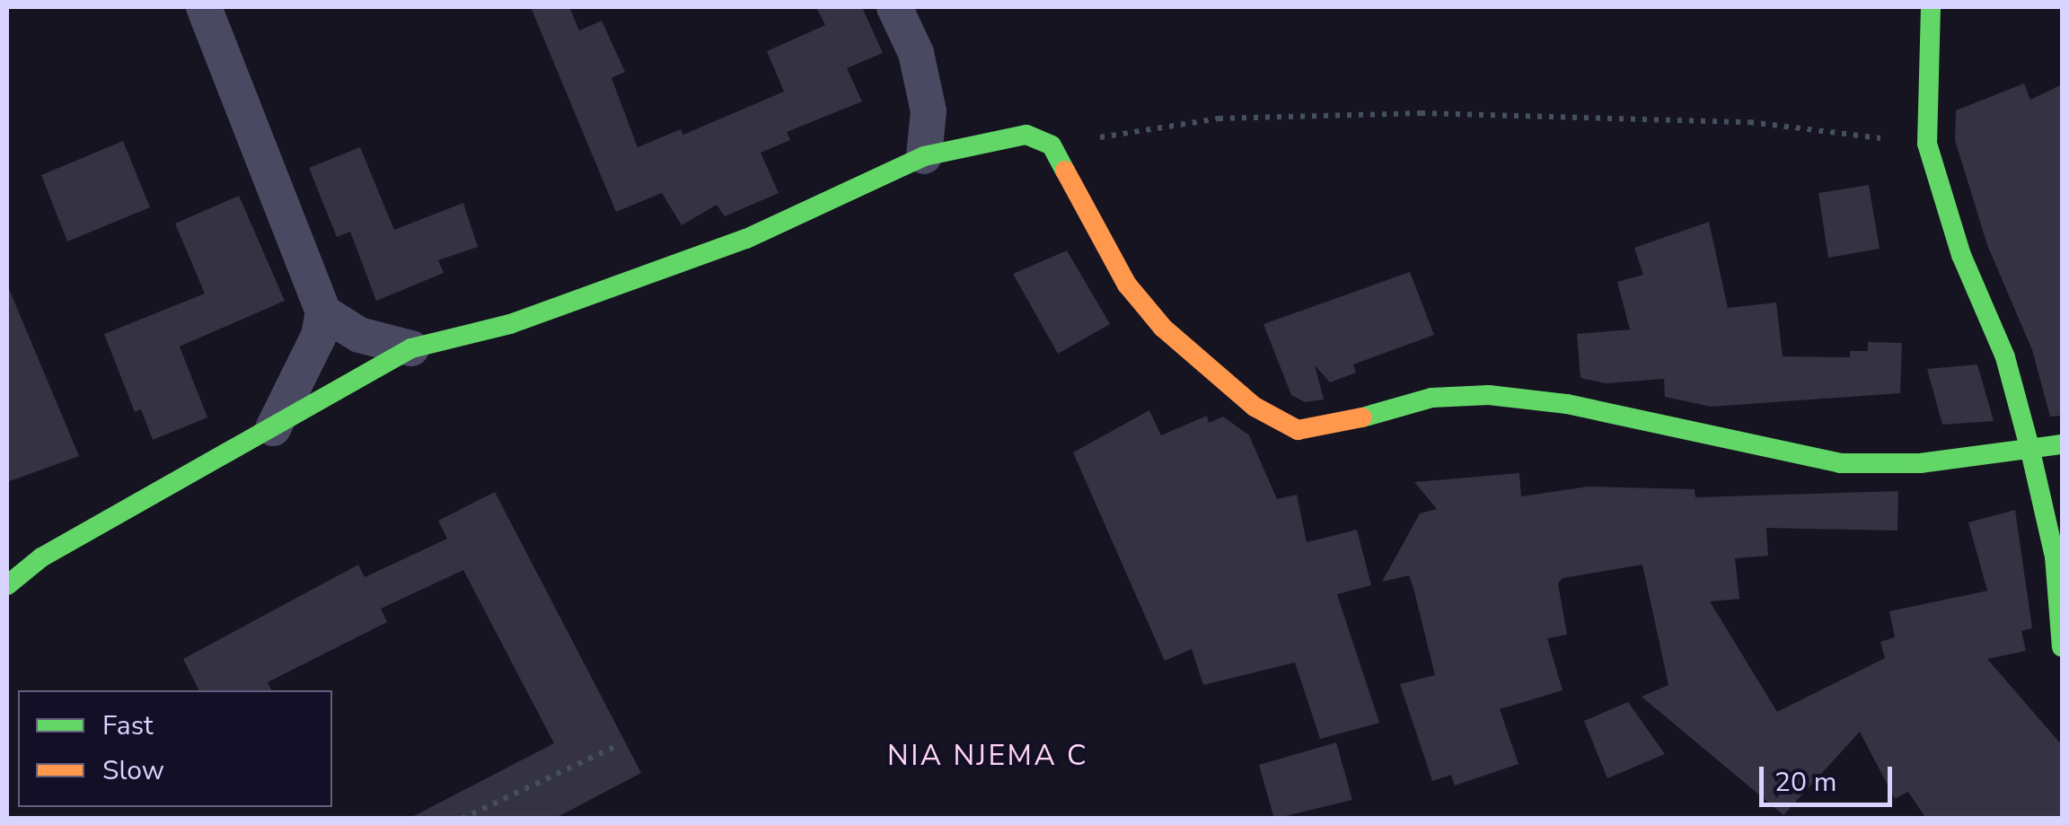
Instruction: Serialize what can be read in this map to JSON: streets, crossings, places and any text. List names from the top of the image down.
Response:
{
  "districts": ["NIA NJEMA C"],
  "legend": ["Fast", "Slow"],
  "scale_bar": "20 m"
}
